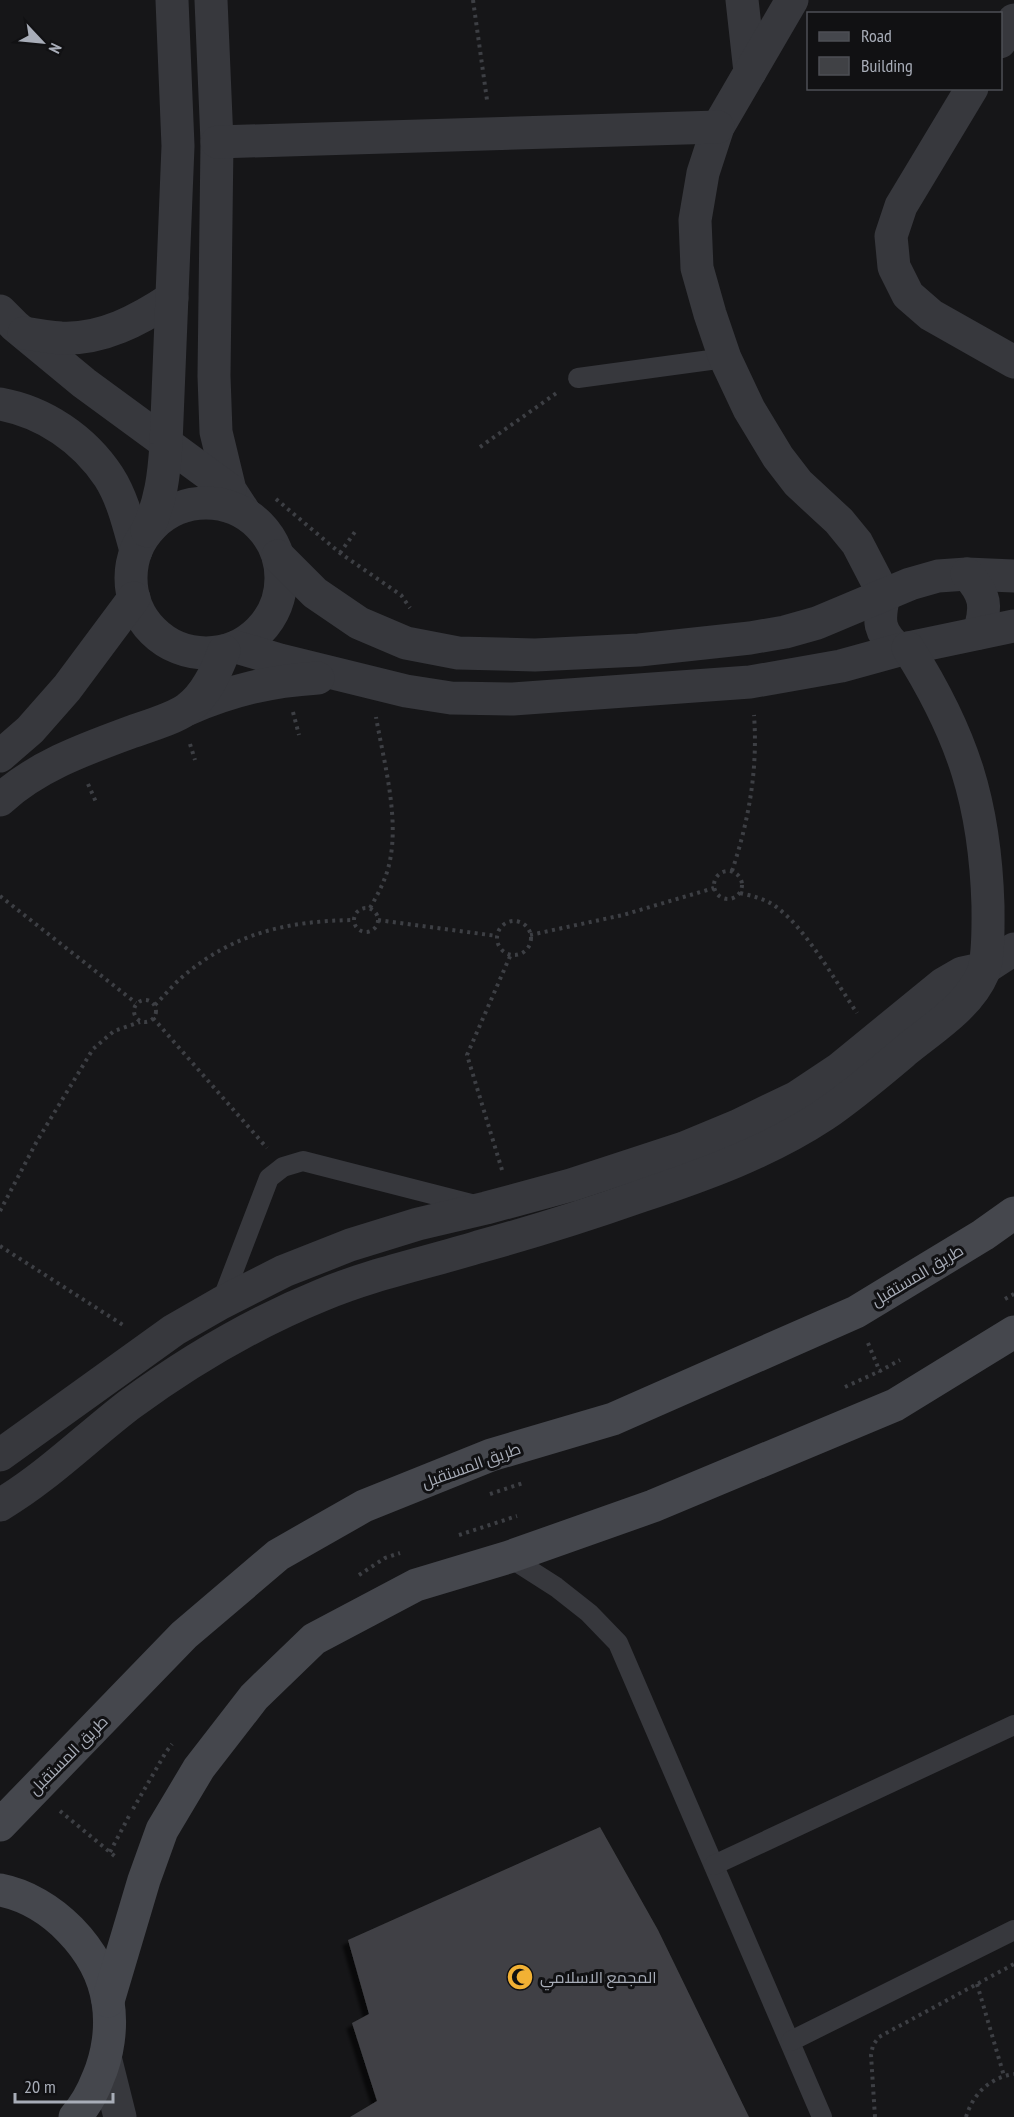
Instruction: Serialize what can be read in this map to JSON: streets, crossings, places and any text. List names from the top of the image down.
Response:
{
  "streets": {
    "main road": ["طريق المستقبل"]
  },
  "places": {
    "mosque": ["المجمع الاسلامي"]
  },
  "legend": ["Road", "Building"],
  "scale_bar": "20 m",
  "north": "bottom right"
}
